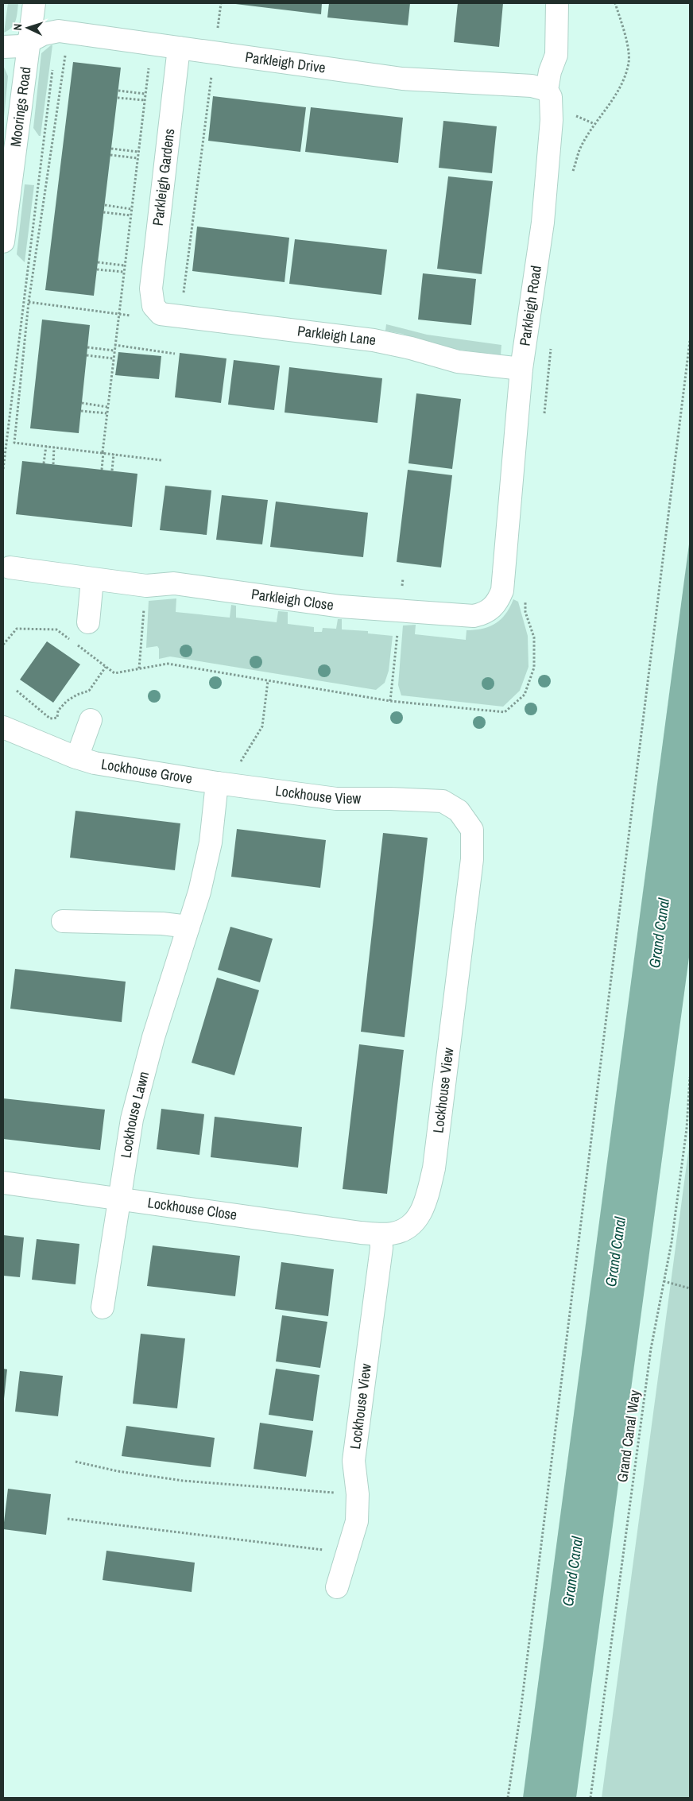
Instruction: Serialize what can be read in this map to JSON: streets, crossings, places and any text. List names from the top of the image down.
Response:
{
  "streets": {
    "street": [
      "Parkleigh Drive",
      "Moorings Road",
      "Parkleigh Gardens",
      "Parkleigh Road",
      "Parkleigh Lane",
      "Parkleigh Close",
      "Lockhouse Grove",
      "Lockhouse View",
      "Lockhouse Lawn",
      "Lockhouse Close"
    ],
    "path": ["Grand Canal Way"]
  },
  "crossings": [
    ["Parkleigh Drive", "Moorings Road"],
    ["Parkleigh Drive", "Parkleigh Gardens"],
    ["Parkleigh Drive", "Parkleigh Road"],
    ["Parkleigh Gardens", "Parkleigh Lane"],
    ["Parkleigh Road", "Parkleigh Lane"],
    ["Parkleigh Road", "Parkleigh Close"],
    ["Lockhouse Grove", "Lockhouse View"],
    ["Lockhouse Grove", "Lockhouse Lawn"],
    ["Lockhouse View", "Lockhouse Lawn"],
    ["Lockhouse View", "Lockhouse Close"],
    ["Lockhouse Lawn", "Lockhouse Close"]
  ],
  "water": ["Grand Canal"],
  "north": "left"
}
